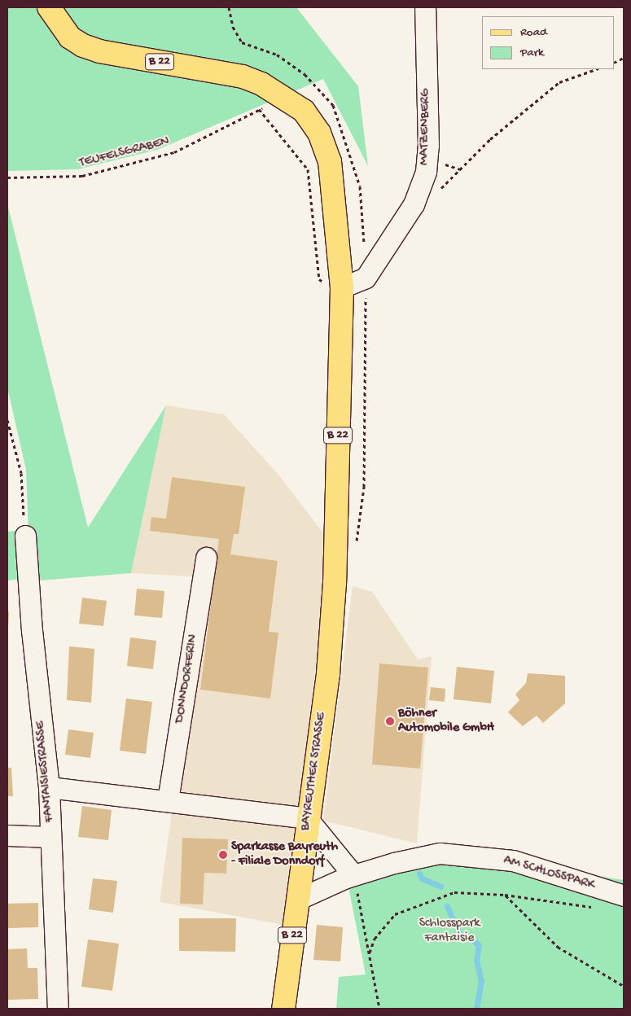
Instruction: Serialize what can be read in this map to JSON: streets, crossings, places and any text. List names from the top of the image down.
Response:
{
  "streets": {
    "main road": ["B 22", "BAYREUTHER STRASSE"],
    "street": [
      "MATZENBERG",
      "DONNDORFERIN",
      "FANTAISIESTRASSE",
      "AM SCHLOSSPARK"
    ],
    "path": ["TEUFELSGRABEN"]
  },
  "crossings": [
    ["B 22", "MATZENBERG"],
    ["B 22", "TEUFELSGRABEN"],
    ["B 22", "BAYREUTHER STRASSE"],
    ["MATZENBERG", "BAYREUTHER STRASSE"],
    ["BAYREUTHER STRASSE", "AM SCHLOSSPARK"]
  ],
  "parks": ["Schlosspark Fantaisie"],
  "places": ["Böhner Automobile GmbH", "Sparkasse Bayreuth - Filiale Donndorf"],
  "legend": ["Road", "Park"]
}
